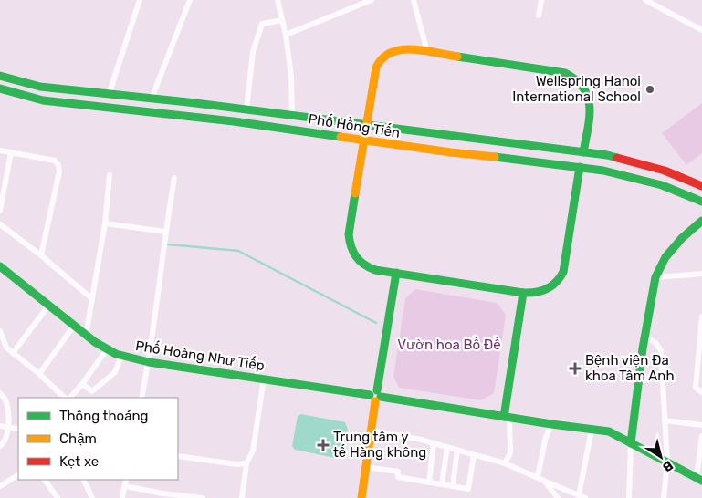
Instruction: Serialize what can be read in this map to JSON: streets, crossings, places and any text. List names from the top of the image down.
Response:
{
  "streets": {
    "street": ["Phố Hồng Tiến", "Phố Hoàng Như Tiếp"]
  },
  "parks": ["Vườn hoa Bồ Đề"],
  "places": {
    "other": ["Wellspring Hanoi International School"],
    "health": ["Bệnh viện Đa khoa Tâm Anh", "Trung tâm y tế Hàng không"]
  },
  "legend": ["Thông thoáng", "Chậm", "Kẹt xe"],
  "north": "bottom right"
}
